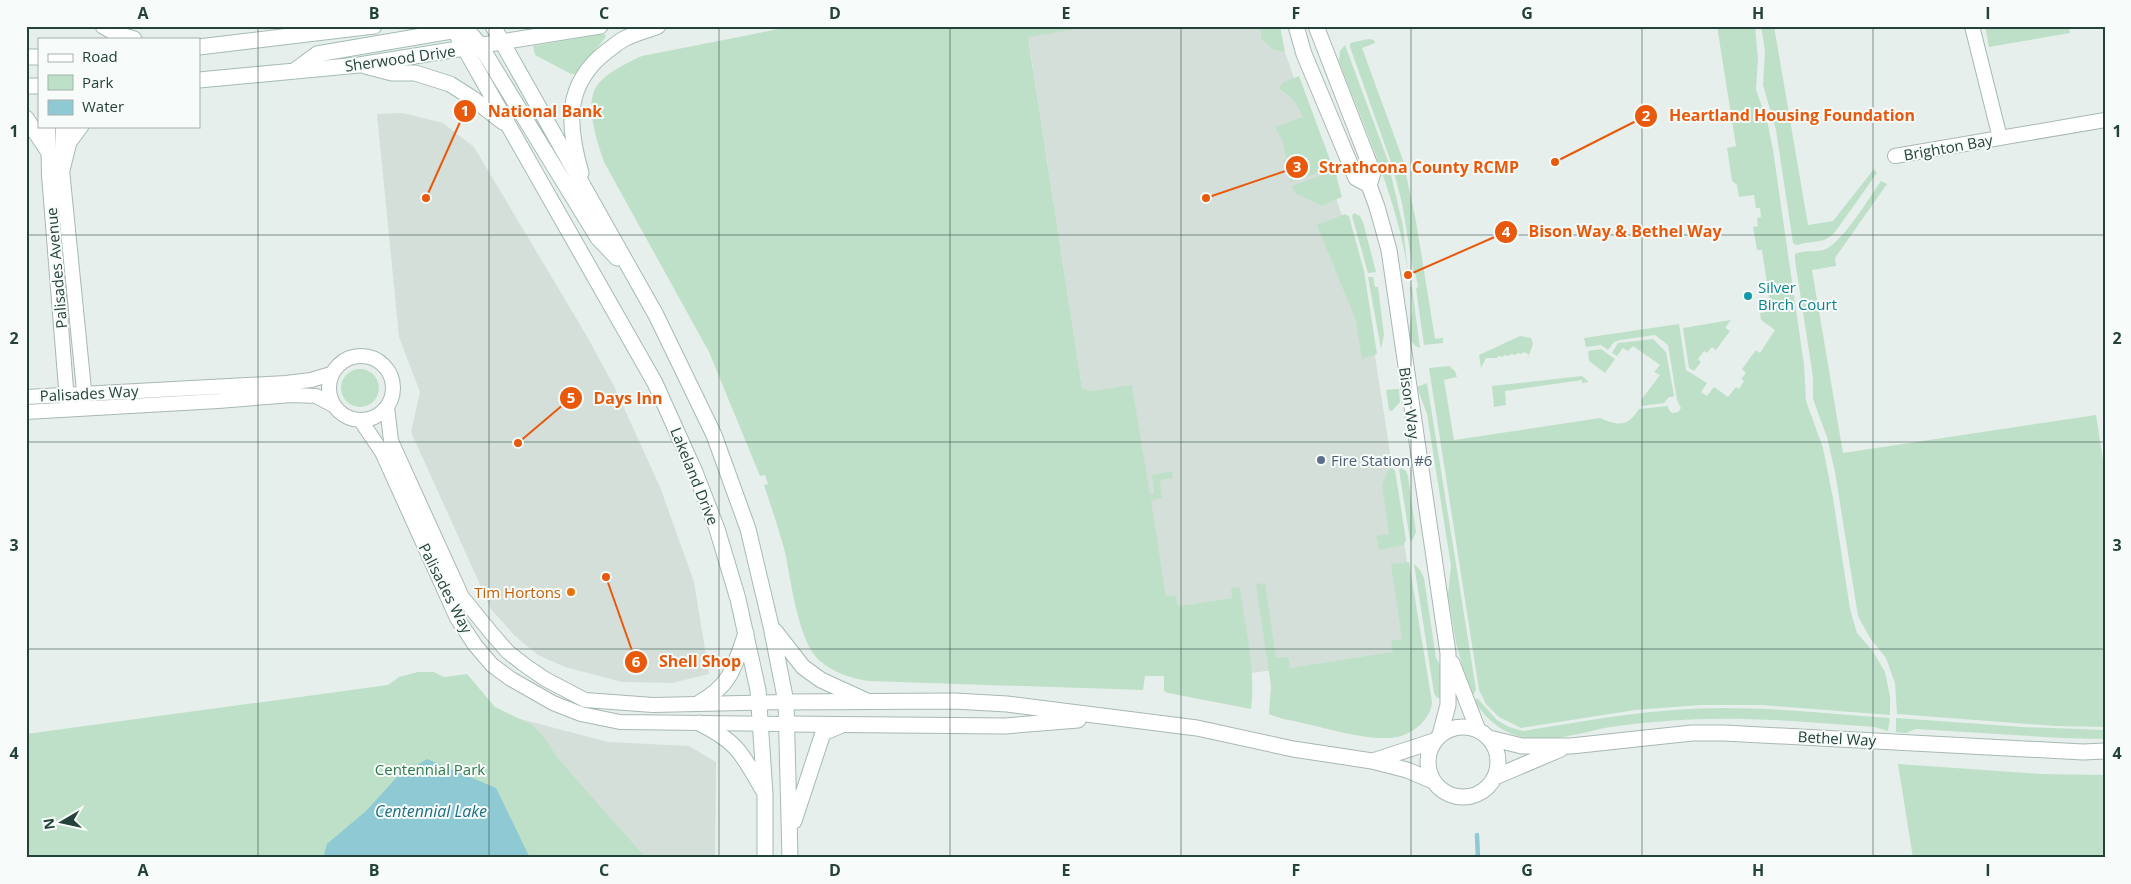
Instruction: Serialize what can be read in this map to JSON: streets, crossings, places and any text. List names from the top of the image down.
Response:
{
  "streets": {
    "main road": [
      "Sherwood Drive",
      "Bison Way",
      "Lakeland Drive",
      "Bethel Way"
    ],
    "street": ["Brighton Bay", "Palisades Avenue", "Palisades Way"]
  },
  "crossings": [
    ["Sherwood Drive", "Lakeland Drive"],
    ["Palisades Avenue", "Palisades Way"],
    ["Palisades Way", "Lakeland Drive"],
    ["Bison Way", "Bethel Way"]
  ],
  "water": ["Centennial Lake"],
  "parks": ["Centennial Park"],
  "places": [
    "Heartland Housing Foundation",
    "National Bank",
    "Strathcona County RCMP",
    "Bison Way & Bethel Way",
    "Silver Birch Court",
    "Days Inn",
    "Fire Station #6",
    "Shell Shop",
    "Tim Hortons"
  ],
  "legend": ["Road", "Park", "Water"],
  "north": "left",
  "grid": {
    "columns": [
      "A",
      "B",
      "C",
      "D",
      "E",
      "F",
      "G",
      "H",
      "I"
    ],
    "rows": [
      "1",
      "2",
      "3",
      "4"
    ]
  }
}
